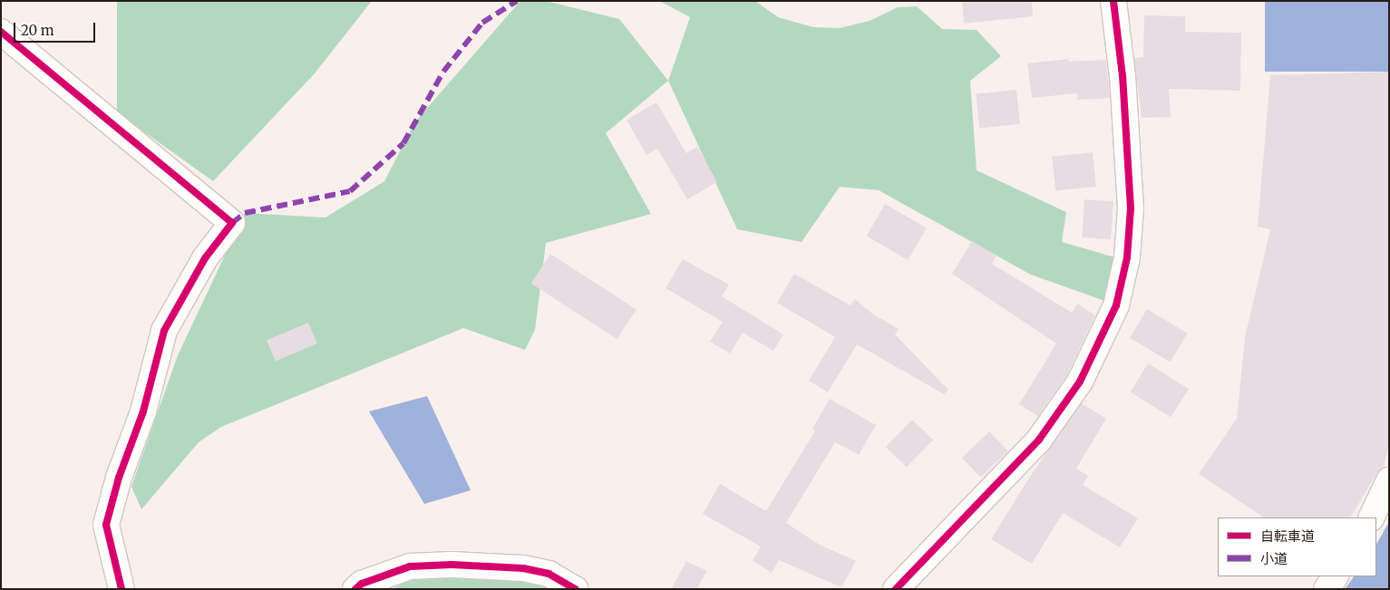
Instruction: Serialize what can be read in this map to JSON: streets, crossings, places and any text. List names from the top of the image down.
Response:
{
  "legend": ["自転車道", "小道"],
  "scale_bar": "20 m"
}
